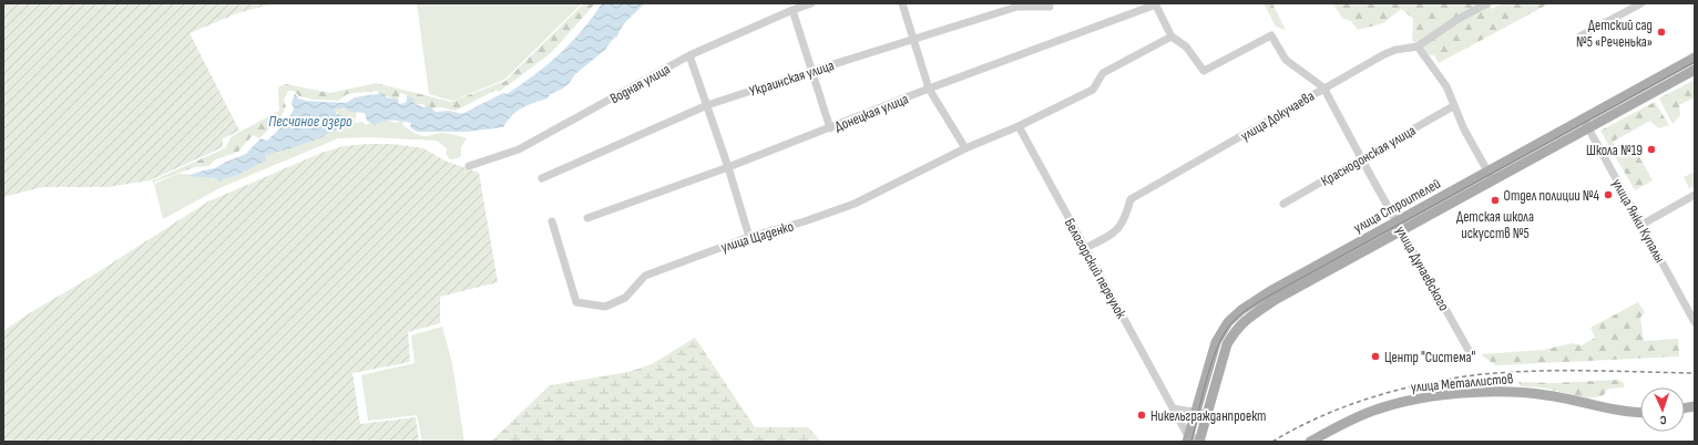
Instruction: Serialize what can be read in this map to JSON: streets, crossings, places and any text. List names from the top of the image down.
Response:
{
  "streets": {
    "main road": ["улица Строителей", "улица Металлистов"],
    "street": [
      "Украинская улица",
      "Водная улица",
      "Донецкая улица",
      "улица Докучаева",
      "Краснодонская улица",
      "улица Янки Купалы",
      "улица Щаденко",
      "Белогорский переулок",
      "улица Дунаевского"
    ]
  },
  "crossings": [
    ["улица Докучаева", "Белогорский переулок"],
    ["улица Докучаева", "улица Дунаевского"],
    ["Краснодонская улица", "улица Дунаевского"],
    ["улица Строителей", "улица Янки Купалы"],
    ["улица Строителей", "Белогорский переулок"],
    ["улица Строителей", "улица Дунаевского"],
    ["улица Щаденко", "Белогорский переулок"]
  ],
  "water": ["Песчаное озеро"],
  "places": [
    "Детский сад №5 «Реченька»",
    "Школа №19",
    "Отдел полиции №4",
    "Детская школа искусств №5",
    "Центр \"Система\"",
    "Никельгражданпроект"
  ],
  "north": "bottom"
}
